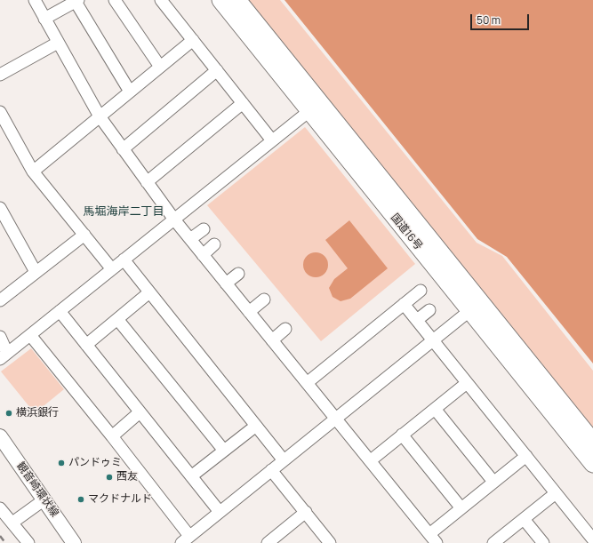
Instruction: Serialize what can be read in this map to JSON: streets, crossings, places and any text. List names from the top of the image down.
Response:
{
  "streets": {
    "highway": ["国道16号"],
    "main road": ["観音崎環状線"]
  },
  "districts": ["馬堀海岸二丁目"],
  "places": [
    "横浜銀行",
    "パンドゥミ",
    "西友",
    "マクドナルド"
  ],
  "scale_bar": "50 m"
}
